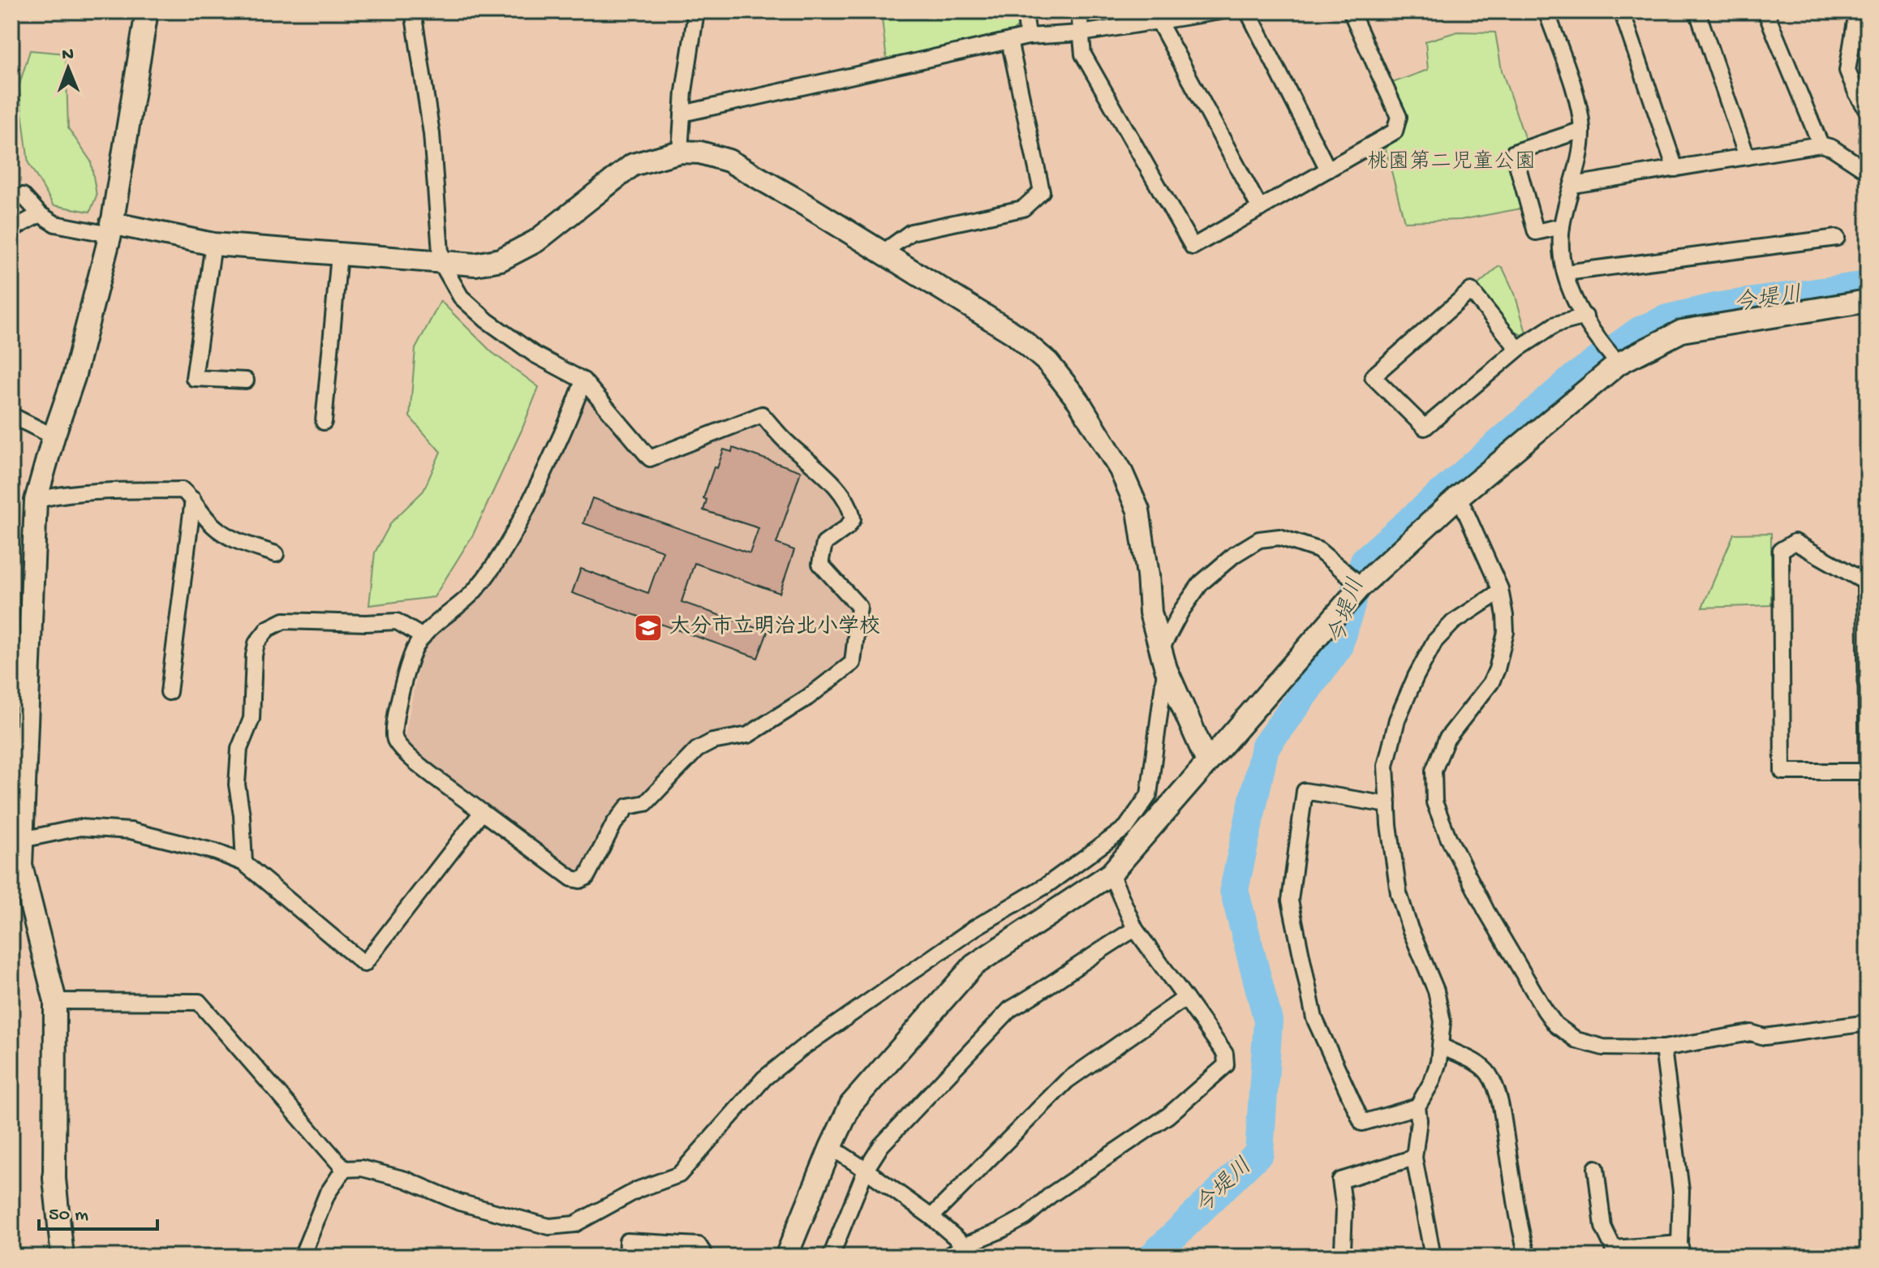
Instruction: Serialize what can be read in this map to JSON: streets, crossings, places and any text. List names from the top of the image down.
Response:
{
  "water": ["今堤川"],
  "parks": ["桃園第二児童公園"],
  "places": {
    "school or university": ["大分市立明治北小学校"]
  },
  "scale_bar": "50 m",
  "north": "top"
}
